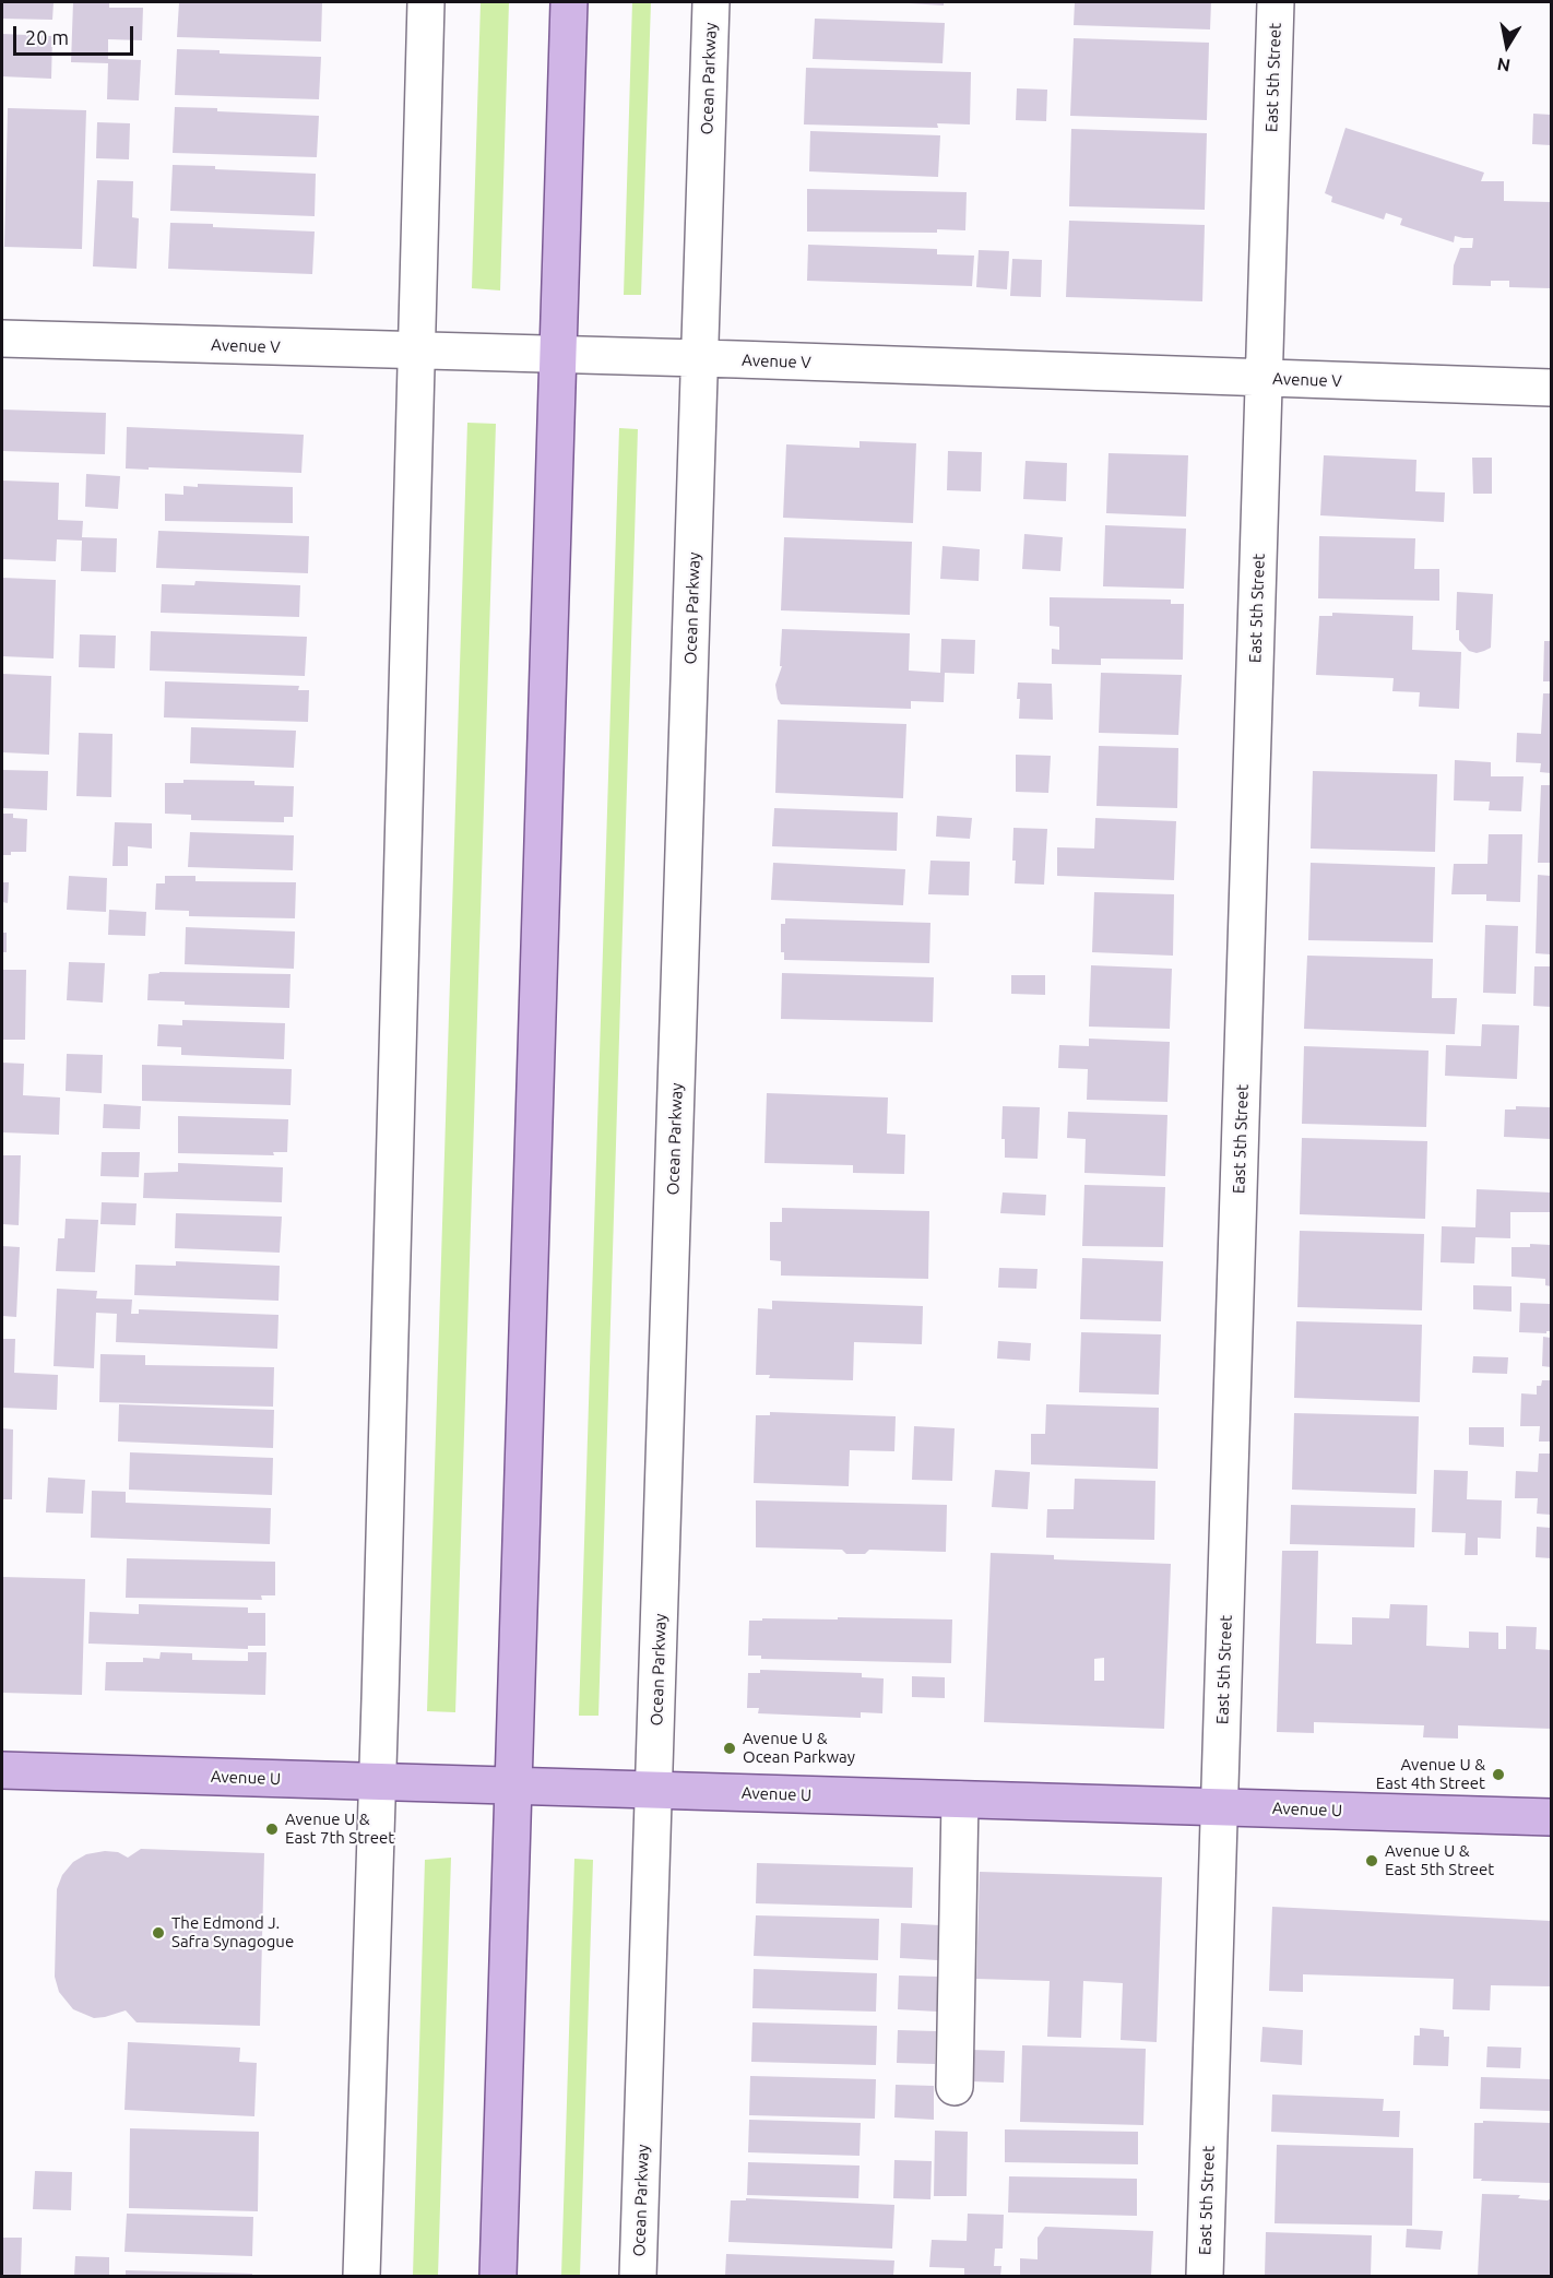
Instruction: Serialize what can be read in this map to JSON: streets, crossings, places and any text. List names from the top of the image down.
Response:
{
  "streets": {
    "main road": ["Avenue U"],
    "street": ["East 5th Street", "Ocean Parkway", "Avenue V"]
  },
  "crossings": [
    ["East 5th Street", "Avenue V"],
    ["East 5th Street", "Avenue U"],
    ["Ocean Parkway", "Avenue V"],
    ["Ocean Parkway", "Avenue U"]
  ],
  "places": [
    "Avenue U & Ocean Parkway",
    "Avenue U & East 4th Street",
    "Avenue U & East 7th Street",
    "Avenue U & East 5th Street",
    "The Edmond J. Safra Synagogue"
  ],
  "scale_bar": "20 m",
  "north": "bottom"
}
